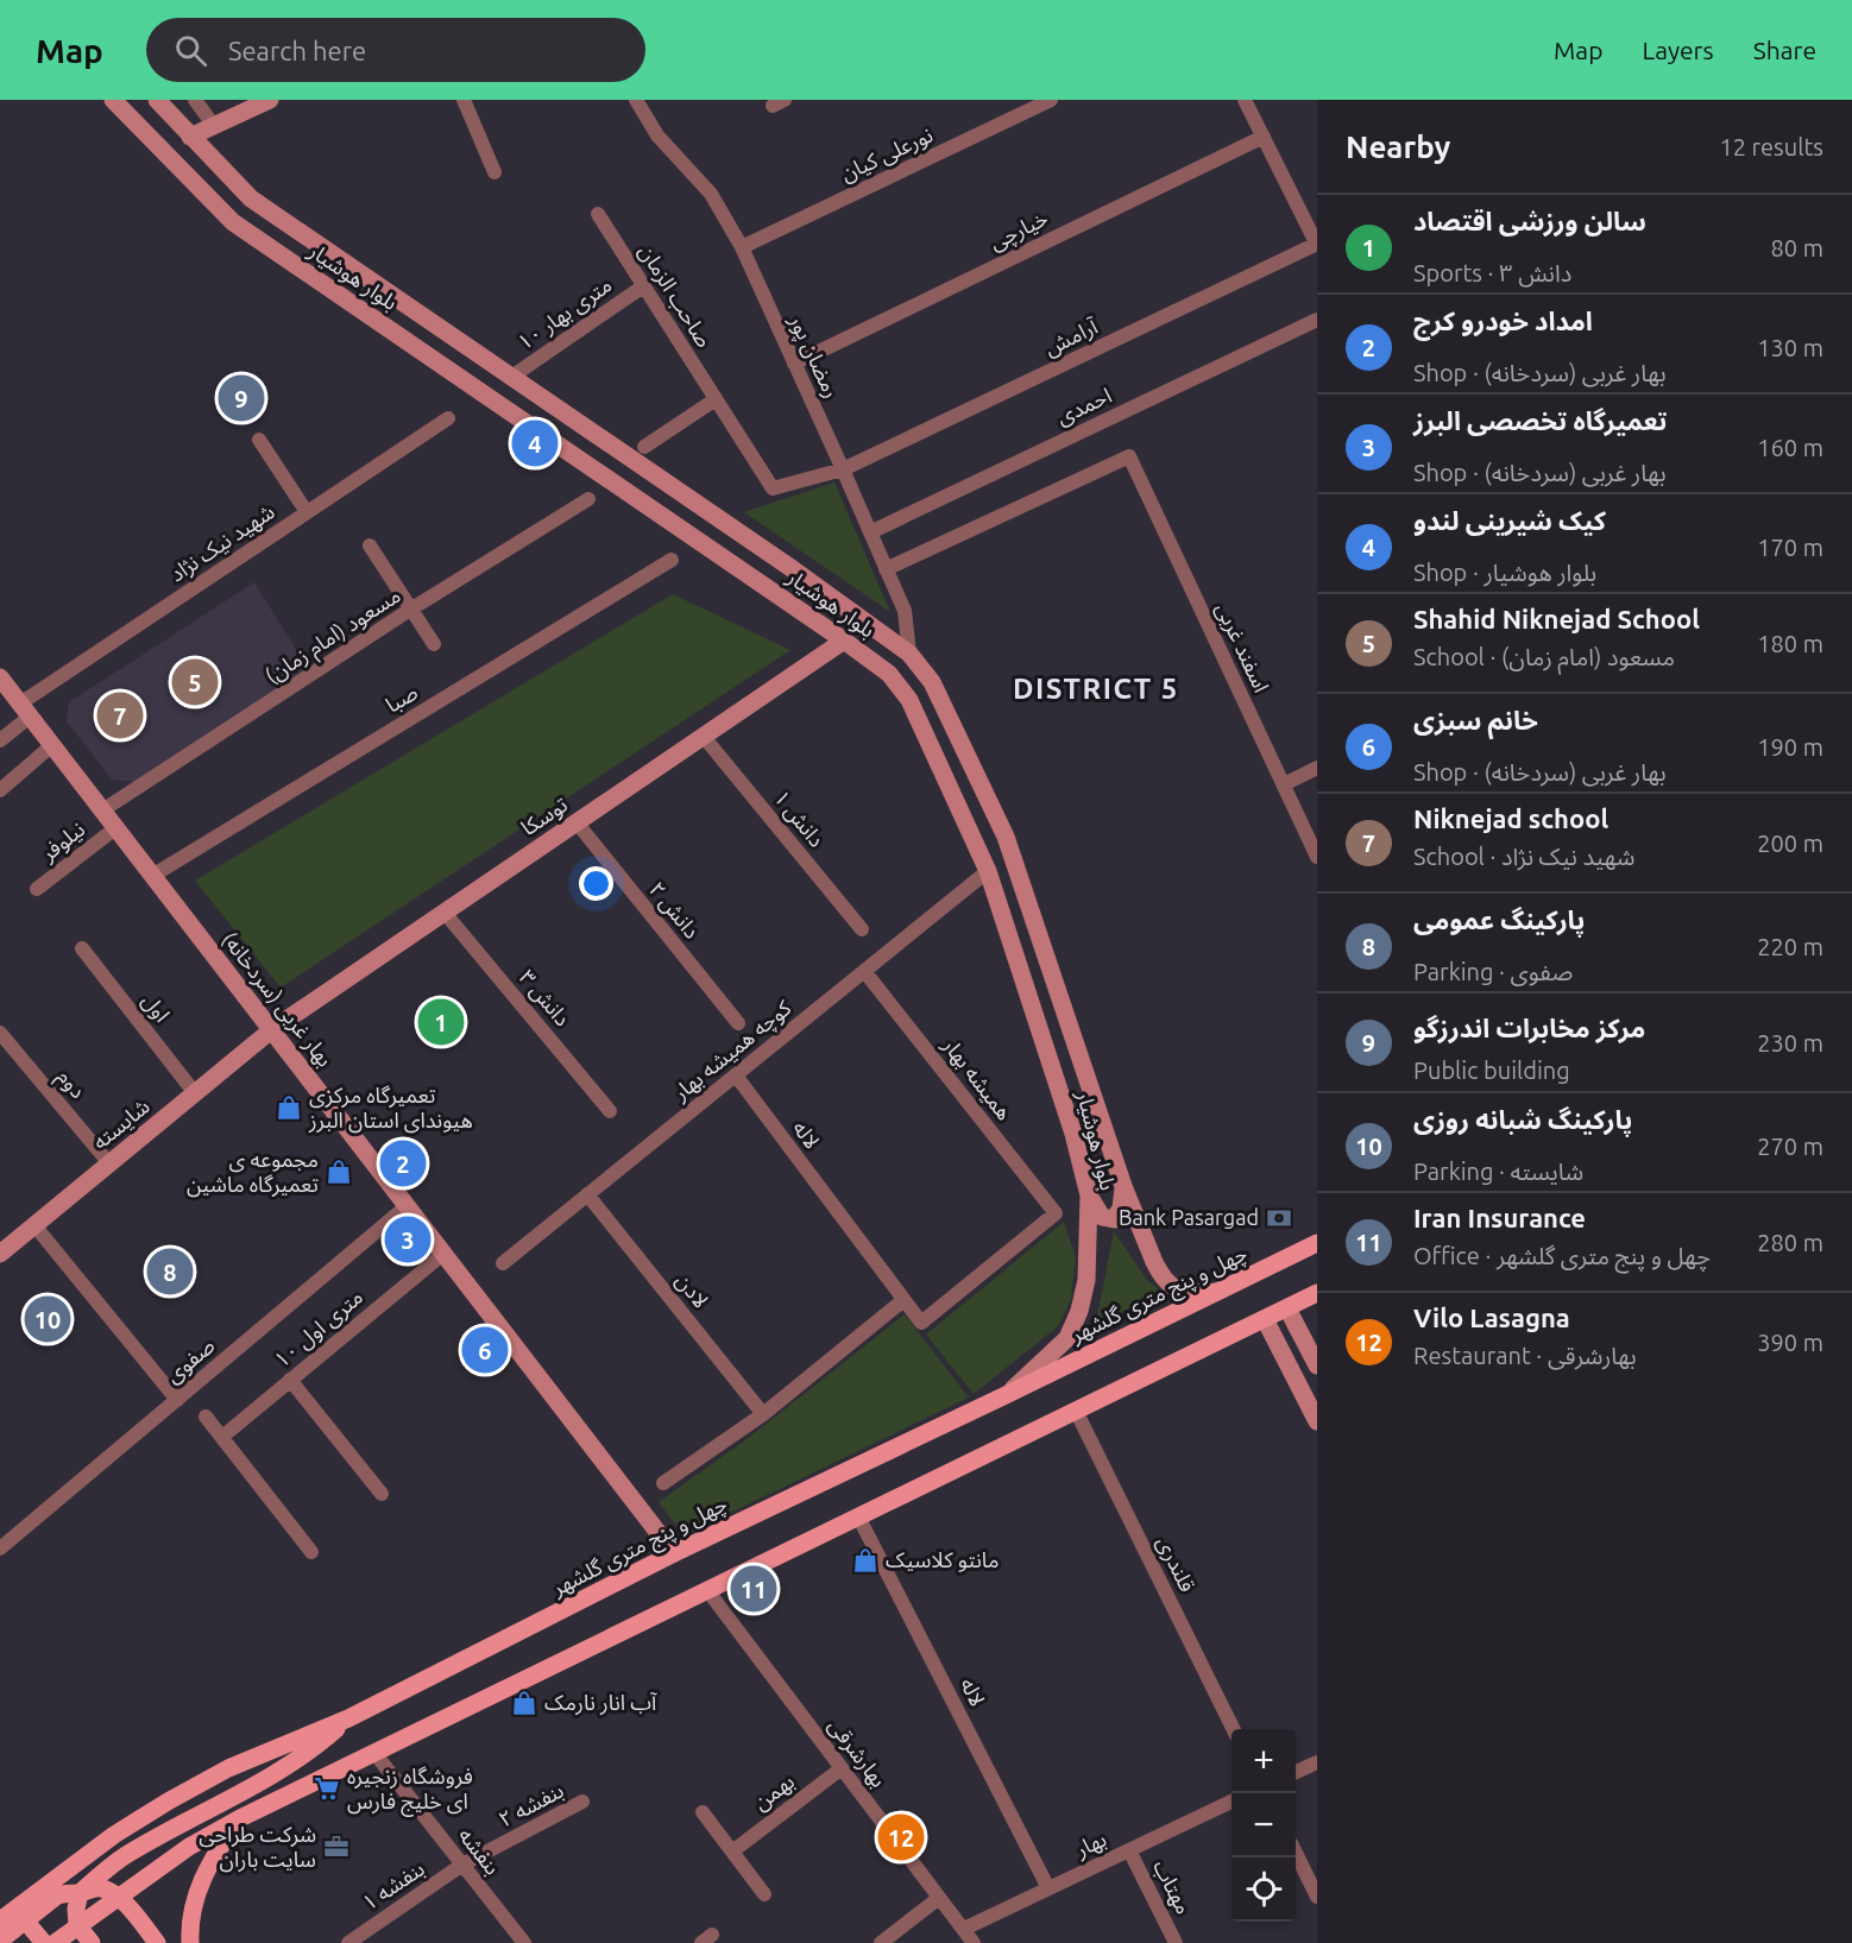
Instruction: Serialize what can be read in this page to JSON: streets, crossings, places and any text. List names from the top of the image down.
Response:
{
  "streets": {
    "main road": [
      "بلوار هوشیار",
      "توسکا",
      "بهار غربی (سردخانه)",
      "شایسته",
      "چهل و پنج متری گلشهر"
    ],
    "street": [
      "نورعلی کیان",
      "خیارچی",
      "صاحب الزمان",
      "۱۰ متری بهار",
      "آرامش",
      "رمضان پور",
      "احمدی",
      "شهید نیک نژاد",
      "مسعود (امام زمان)",
      "اسفند غربی",
      "صبا",
      "دانش ۱",
      "نیلوفر",
      "دانش ۲",
      "دانش ۳",
      "اول",
      "کوچه همیشه بهار",
      "همیشه بهار",
      "دوم",
      "لاله",
      "لادن",
      "۱۰ متری اول",
      "صفوی",
      "قلندری",
      "بهارشرقی",
      "بهمن",
      "بنفشه ۲",
      "بهار",
      "بنفشه",
      "بنفشه ۱",
      "مهتاب"
    ]
  },
  "crossings": [
    ["نورعلی کیان", "رمضان پور"],
    ["خیارچی", "رمضان پور"],
    ["بلوار هوشیار", "۱۰ متری بهار"],
    ["بلوار هوشیار", "رمضان پور"],
    ["بلوار هوشیار", "توسکا"],
    ["بلوار هوشیار", "کوچه همیشه بهار"],
    ["بلوار هوشیار", "چهل و پنج متری گلشهر"],
    ["صاحب الزمان", "۱۰ متری بهار"],
    ["صاحب الزمان", "آرامش"],
    ["صاحب الزمان", "رمضان پور"],
    ["آرامش", "رمضان پور"],
    ["رمضان پور", "احمدی"],
    ["رمضان پور", "اسفند غربی"],
    ["شهید نیک نژاد", "بهار غربی (سردخانه)"],
    ["مسعود (امام زمان)", "بهار غربی (سردخانه)"],
    ["صبا", "بهار غربی (سردخانه)"],
    ["توسکا", "دانش ۱"],
    ["توسکا", "دانش ۲"],
    ["توسکا", "دانش ۳"],
    ["توسکا", "بهار غربی (سردخانه)"],
    ["توسکا", "شایسته"],
    ["نیلوفر", "بهار غربی (سردخانه)"],
    ["بهار غربی (سردخانه)", "شایسته"],
    ["بهار غربی (سردخانه)", "چهل و پنج متری گلشهر"],
    ["بهار غربی (سردخانه)", "۱۰ متری اول"],
    ["بهار غربی (سردخانه)", "صفوی"],
    ["اول", "شایسته"],
    ["کوچه همیشه بهار", "همیشه بهار"],
    ["کوچه همیشه بهار", "لاله"],
    ["کوچه همیشه بهار", "لادن"],
    ["همیشه بهار", "لاله"],
    ["دوم", "شایسته"],
    ["لاله", "بهار"],
    ["بهارشرقی", "بهمن"],
    ["بهارشرقی", "بهار"],
    ["بنفشه ۲", "بنفشه"],
    ["بنفشه ۲", "بنفشه ۱"],
    ["بهار", "مهتاب"],
    ["بنفشه", "بنفشه ۱"]
  ],
  "districts": ["DISTRICT 5"],
  "places": {
    "shop": [
      "تعمیرگاه مرکزی هیوندای استان البرز",
      "مجموعه ی تعمیرگاه ماشین",
      "مانتو کلاسیک",
      "آب انار نارمک"
    ],
    "bank": ["Bank Pasargad"],
    "supermarket": ["فروشگاه زنجیره ای خلیج فارس"],
    "office": ["شرکت طراحی سایت باران"]
  },
  "page": {
    "header": "Map",
    "search": "Search here",
    "nav": ["Map", "Layers", "Share"],
    "heading": ["Nearby", "12 results"],
    "list": [
      {
        "mark": "1",
        "name": "سالن ورزشی اقتصاد",
        "note": "Sports · دانش ۳",
        "value": "80 m"
      },
      {
        "mark": "2",
        "name": "امداد خودرو کرج",
        "note": "Shop · بهار غربی (سردخانه)",
        "value": "130 m"
      },
      {
        "mark": "3",
        "name": "تعمیرگاه تخصصی البرز",
        "note": "Shop · بهار غربی (سردخانه)",
        "value": "160 m"
      },
      {
        "mark": "4",
        "name": "کیک شیرینی لندو",
        "note": "Shop · بلوار هوشیار",
        "value": "170 m"
      },
      {
        "mark": "5",
        "name": "Shahid Niknejad School",
        "note": "School · مسعود (امام زمان)",
        "value": "180 m"
      },
      {
        "mark": "6",
        "name": "خانم سبزی",
        "note": "Shop · بهار غربی (سردخانه)",
        "value": "190 m"
      },
      {
        "mark": "7",
        "name": "Niknejad school",
        "note": "School · شهید نیک نژاد",
        "value": "200 m"
      },
      {
        "mark": "8",
        "name": "پارکینگ عمومی",
        "note": "Parking · صفوی",
        "value": "220 m"
      },
      {
        "mark": "9",
        "name": "مرکز مخابرات اندرزگو",
        "note": "Public building",
        "value": "230 m"
      },
      {
        "mark": "10",
        "name": "پارکینگ شبانه روزی",
        "note": "Parking · شایسته",
        "value": "270 m"
      },
      {
        "mark": "11",
        "name": "Iran Insurance",
        "note": "Office · چهل و پنج متری گلشهر",
        "value": "280 m"
      },
      {
        "mark": "12",
        "name": "Vilo Lasagna",
        "note": "Restaurant · بهارشرقی",
        "value": "390 m"
      }
    ],
    "pins": [
      "9",
      "4",
      "5",
      "7",
      "1",
      "2",
      "3",
      "8",
      "10",
      "6",
      "11",
      "12"
    ],
    "map_buttons": ["+", "−"]
  }
}
